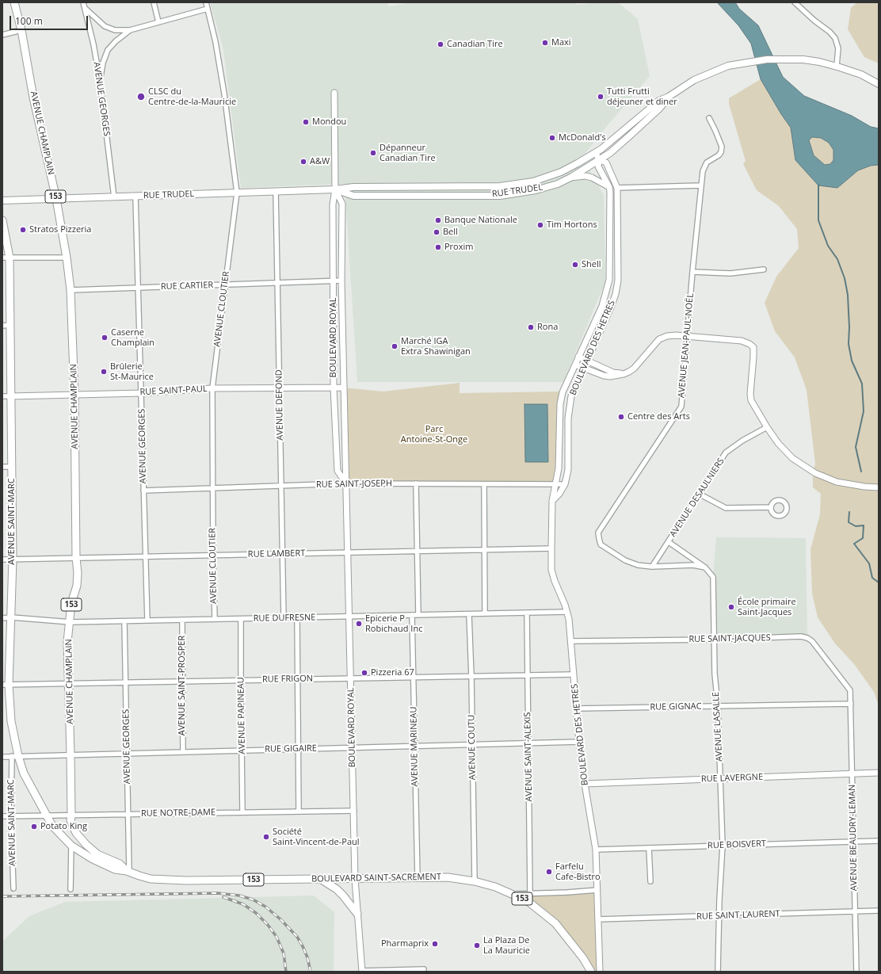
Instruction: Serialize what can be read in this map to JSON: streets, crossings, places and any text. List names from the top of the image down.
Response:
{
  "streets": {
    "main road": [
      "AVENUE CHAMPLAIN",
      "RUE TRUDEL",
      "153",
      "AVENUE SAINT-MARC",
      "BOULEVARD SAINT-SACREMENT"
    ],
    "street": [
      "AVENUE GEORGES",
      "RUE CARTIER",
      "AVENUE CLOUTIER",
      "BOULEVARD ROYAL",
      "AVENUE JEAN-PAUL-NOËL",
      "BOULEVARD DES HETRES",
      "RUE SAINT-PAUL",
      "AVENUE DEFOND",
      "RUE SAINT-JOSEPH",
      "AVENUE DESAULNIERS",
      "RUE LAMBERT",
      "RUE DUFRESNE",
      "RUE SAINT-JACQUES",
      "RUE FRIGON",
      "AVENUE SAINT-PROSPER",
      "RUE GIGNAC",
      "AVENUE PAPINEAU",
      "AVENUE LASALLE",
      "AVENUE MARINEAU",
      "AVENUE COUTU",
      "RUE GIGAIRE",
      "AVENUE SAINT-ALEXIS",
      "RUE LAVERGNE",
      "RUE NOTRE-DAME",
      "AVENUE BEAUDRY-LEMAN",
      "RUE BOISVERT",
      "RUE SAINT-LAURENT"
    ]
  },
  "crossings": [
    ["AVENUE GEORGES", "RUE TRUDEL"],
    ["AVENUE GEORGES", "RUE CARTIER"],
    ["AVENUE GEORGES", "RUE SAINT-PAUL"],
    ["AVENUE GEORGES", "RUE SAINT-JOSEPH"],
    ["AVENUE GEORGES", "RUE LAMBERT"],
    ["AVENUE GEORGES", "RUE DUFRESNE"],
    ["AVENUE GEORGES", "RUE FRIGON"],
    ["AVENUE GEORGES", "RUE GIGAIRE"],
    ["AVENUE GEORGES", "RUE NOTRE-DAME"],
    ["AVENUE GEORGES", "BOULEVARD SAINT-SACREMENT"],
    ["AVENUE CHAMPLAIN", "RUE TRUDEL"],
    ["AVENUE CHAMPLAIN", "RUE CARTIER"],
    ["AVENUE CHAMPLAIN", "RUE SAINT-PAUL"],
    ["AVENUE CHAMPLAIN", "RUE LAMBERT"],
    ["AVENUE CHAMPLAIN", "RUE DUFRESNE"],
    ["AVENUE CHAMPLAIN", "RUE FRIGON"],
    ["AVENUE CHAMPLAIN", "RUE GIGAIRE"],
    ["AVENUE CHAMPLAIN", "RUE NOTRE-DAME"],
    ["AVENUE CHAMPLAIN", "BOULEVARD SAINT-SACREMENT"],
    ["RUE TRUDEL", "AVENUE CLOUTIER"],
    ["RUE TRUDEL", "BOULEVARD ROYAL"],
    ["RUE TRUDEL", "BOULEVARD DES HETRES"],
    ["RUE TRUDEL", "AVENUE DEFOND"],
    ["RUE CARTIER", "AVENUE CLOUTIER"],
    ["RUE CARTIER", "BOULEVARD ROYAL"],
    ["RUE CARTIER", "AVENUE DEFOND"],
    ["AVENUE CLOUTIER", "RUE SAINT-PAUL"],
    ["AVENUE CLOUTIER", "RUE SAINT-JOSEPH"],
    ["AVENUE CLOUTIER", "RUE LAMBERT"],
    ["AVENUE CLOUTIER", "RUE DUFRESNE"],
    ["BOULEVARD ROYAL", "RUE SAINT-PAUL"],
    ["BOULEVARD ROYAL", "RUE SAINT-JOSEPH"],
    ["BOULEVARD ROYAL", "RUE LAMBERT"],
    ["BOULEVARD ROYAL", "RUE DUFRESNE"],
    ["BOULEVARD ROYAL", "RUE FRIGON"],
    ["BOULEVARD ROYAL", "RUE GIGAIRE"],
    ["BOULEVARD ROYAL", "RUE NOTRE-DAME"],
    ["BOULEVARD ROYAL", "BOULEVARD SAINT-SACREMENT"],
    ["AVENUE JEAN-PAUL-NOËL", "AVENUE DESAULNIERS"],
    ["AVENUE JEAN-PAUL-NOËL", "AVENUE LASALLE"],
    ["BOULEVARD DES HETRES", "RUE SAINT-JOSEPH"],
    ["BOULEVARD DES HETRES", "RUE LAMBERT"],
    ["BOULEVARD DES HETRES", "RUE DUFRESNE"],
    ["BOULEVARD DES HETRES", "RUE SAINT-JACQUES"],
    ["BOULEVARD DES HETRES", "RUE FRIGON"],
    ["BOULEVARD DES HETRES", "RUE GIGNAC"],
    ["BOULEVARD DES HETRES", "RUE GIGAIRE"],
    ["BOULEVARD DES HETRES", "RUE LAVERGNE"],
    ["BOULEVARD DES HETRES", "RUE BOISVERT"],
    ["BOULEVARD DES HETRES", "RUE SAINT-LAURENT"],
    ["RUE SAINT-PAUL", "AVENUE DEFOND"],
    ["RUE SAINT-PAUL", "AVENUE SAINT-MARC"],
    ["AVENUE DEFOND", "RUE SAINT-JOSEPH"],
    ["AVENUE DEFOND", "RUE LAMBERT"],
    ["AVENUE DEFOND", "RUE DUFRESNE"],
    ["AVENUE DESAULNIERS", "AVENUE LASALLE"],
    ["AVENUE SAINT-MARC", "RUE LAMBERT"],
    ["AVENUE SAINT-MARC", "RUE DUFRESNE"],
    ["AVENUE SAINT-MARC", "RUE FRIGON"],
    ["AVENUE SAINT-MARC", "RUE GIGAIRE"],
    ["AVENUE SAINT-MARC", "RUE NOTRE-DAME"],
    ["AVENUE SAINT-MARC", "BOULEVARD SAINT-SACREMENT"],
    ["RUE DUFRESNE", "AVENUE SAINT-PROSPER"],
    ["RUE DUFRESNE", "AVENUE PAPINEAU"],
    ["RUE DUFRESNE", "AVENUE MARINEAU"],
    ["RUE DUFRESNE", "AVENUE COUTU"],
    ["RUE DUFRESNE", "AVENUE SAINT-ALEXIS"],
    ["RUE SAINT-JACQUES", "RUE GIGNAC"],
    ["RUE SAINT-JACQUES", "AVENUE LASALLE"],
    ["RUE SAINT-JACQUES", "AVENUE BEAUDRY-LEMAN"],
    ["RUE FRIGON", "AVENUE SAINT-PROSPER"],
    ["RUE FRIGON", "AVENUE PAPINEAU"],
    ["RUE FRIGON", "AVENUE MARINEAU"],
    ["RUE FRIGON", "AVENUE COUTU"],
    ["RUE FRIGON", "AVENUE SAINT-ALEXIS"],
    ["AVENUE SAINT-PROSPER", "RUE GIGAIRE"],
    ["RUE GIGNAC", "AVENUE LASALLE"],
    ["RUE GIGNAC", "AVENUE BEAUDRY-LEMAN"],
    ["AVENUE PAPINEAU", "RUE GIGAIRE"],
    ["AVENUE PAPINEAU", "RUE NOTRE-DAME"],
    ["AVENUE LASALLE", "RUE LAVERGNE"],
    ["AVENUE LASALLE", "RUE BOISVERT"],
    ["AVENUE LASALLE", "RUE SAINT-LAURENT"],
    ["AVENUE MARINEAU", "RUE GIGAIRE"],
    ["AVENUE MARINEAU", "BOULEVARD SAINT-SACREMENT"],
    ["AVENUE COUTU", "RUE GIGAIRE"],
    ["AVENUE COUTU", "BOULEVARD SAINT-SACREMENT"],
    ["RUE GIGAIRE", "AVENUE SAINT-ALEXIS"],
    ["AVENUE SAINT-ALEXIS", "BOULEVARD SAINT-SACREMENT"],
    ["RUE LAVERGNE", "AVENUE BEAUDRY-LEMAN"],
    ["RUE NOTRE-DAME", "BOULEVARD SAINT-SACREMENT"],
    ["AVENUE BEAUDRY-LEMAN", "RUE BOISVERT"],
    ["AVENUE BEAUDRY-LEMAN", "RUE SAINT-LAURENT"]
  ],
  "parks": ["Parc Antoine-St-Onge"],
  "places": [
    "Maxi",
    "Canadian Tire",
    "CLSC du Centre-de-la-Mauricie",
    "Tutti Frutti déjeuner et diner",
    "Mondou",
    "McDonald's",
    "Dépanneur Canadian Tire",
    "A&W",
    "Banque Nationale",
    "Tim Hortons",
    "Stratos Pizzeria",
    "Bell",
    "Proxim",
    "Shell",
    "Rona",
    "Caserne Champlain",
    "Marché IGA Extra Shawinigan",
    "Brûlerie St-Maurice",
    "Centre des Arts",
    "École primaire Saint-Jacques",
    "Epicerie P Robichaud Inc",
    "Pizzeria 67",
    "Potato King",
    "Société Saint-Vincent-de-Paul",
    "Farfelu Cafe-Bistro",
    "Pharmaprix",
    "La Plaza De La Mauricie"
  ],
  "scale_bar": "100 m"
}
